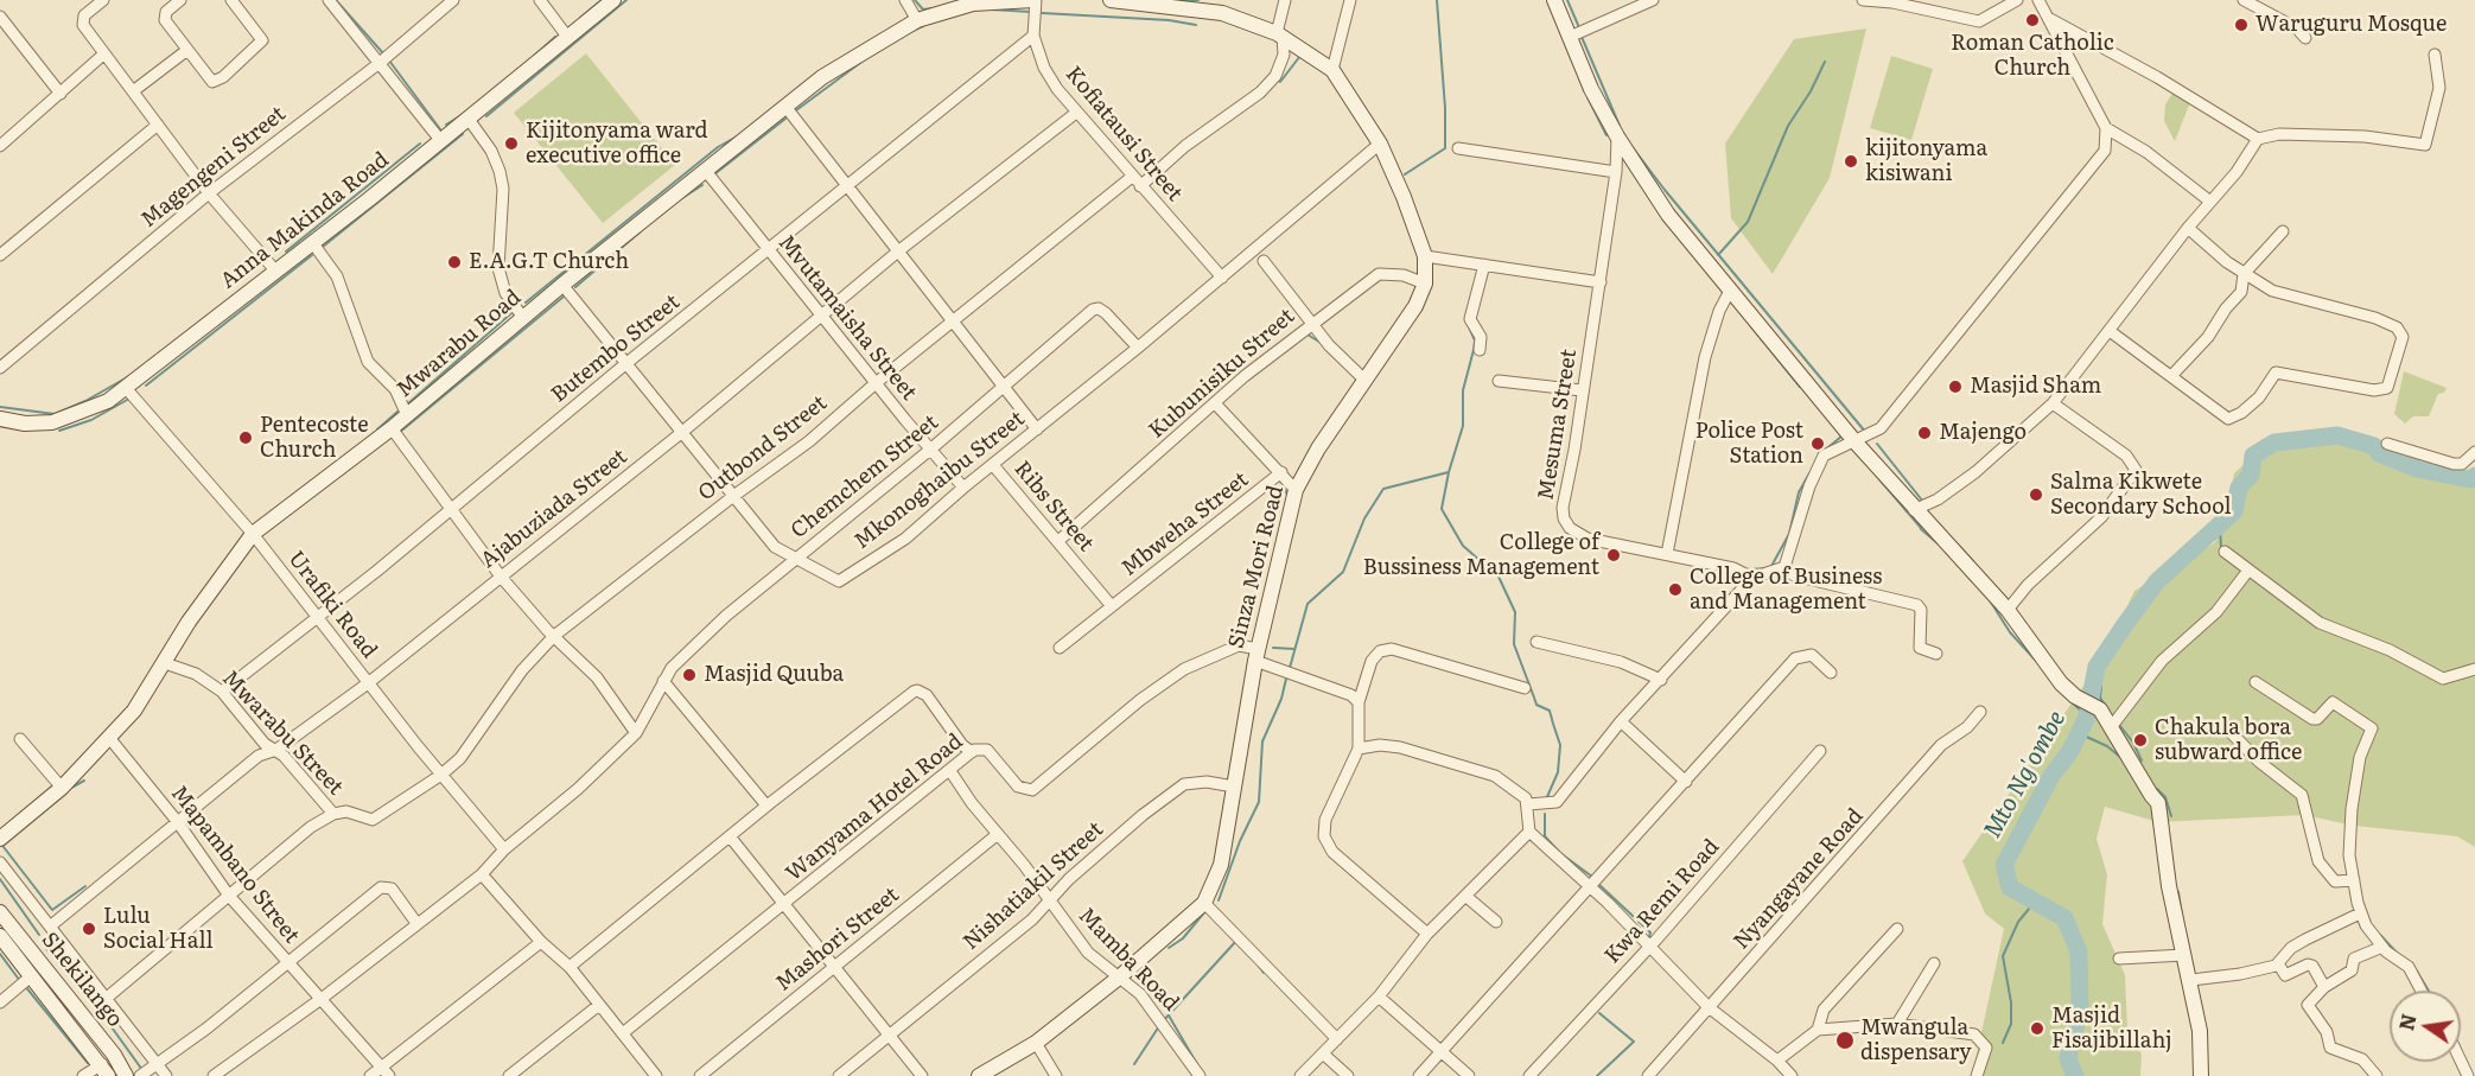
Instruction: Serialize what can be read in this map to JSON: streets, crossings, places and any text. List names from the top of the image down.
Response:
{
  "streets": {
    "street": [
      "Kofiatausi Street",
      "Magengeni Street",
      "Anna Makinda Road",
      "Mvutamaisha Street",
      "Mwarabu Road",
      "Butembo Street",
      "Kubunisiku Street",
      "Mesuma Street",
      "Outbond Street",
      "Chemchem Street",
      "Mkonoghaibu Street",
      "Ribs Street",
      "Ajabuziada Street",
      "Mbweha Street",
      "Sinza Mori Road",
      "Urafiki Road",
      "Mwarabu Street",
      "Wanyama Hotel Road",
      "Mapambano Street",
      "Nyangayane Road",
      "Nishatiakil Street",
      "Kwa Remi Road",
      "Mashori Street",
      "Mamba Road",
      "Shekilango"
    ]
  },
  "crossings": [
    ["Kofiatausi Street", "Mwarabu Road"],
    ["Kofiatausi Street", "Butembo Street"],
    ["Kofiatausi Street", "Outbond Street"],
    ["Kofiatausi Street", "Mkonoghaibu Street"],
    ["Kofiatausi Street", "Ajabuziada Street"],
    ["Anna Makinda Road", "Urafiki Road"],
    ["Mvutamaisha Street", "Mwarabu Road"],
    ["Mvutamaisha Street", "Butembo Street"],
    ["Mvutamaisha Street", "Outbond Street"],
    ["Mvutamaisha Street", "Chemchem Street"],
    ["Mvutamaisha Street", "Mkonoghaibu Street"],
    ["Mvutamaisha Street", "Ajabuziada Street"],
    ["Mwarabu Road", "Mkonoghaibu Street"],
    ["Mwarabu Road", "Urafiki Road"],
    ["Mwarabu Road", "Mwarabu Street"],
    ["Mwarabu Road", "Mapambano Street"],
    ["Butembo Street", "Mkonoghaibu Street"],
    ["Butembo Street", "Urafiki Road"],
    ["Butembo Street", "Mwarabu Street"],
    ["Kubunisiku Street", "Ribs Street"],
    ["Kubunisiku Street", "Sinza Mori Road"],
    ["Outbond Street", "Mkonoghaibu Street"],
    ["Outbond Street", "Urafiki Road"],
    ["Outbond Street", "Mwarabu Street"],
    ["Chemchem Street", "Mkonoghaibu Street"],
    ["Chemchem Street", "Urafiki Road"],
    ["Chemchem Street", "Mapambano Street"],
    ["Mkonoghaibu Street", "Ribs Street"],
    ["Mkonoghaibu Street", "Ajabuziada Street"],
    ["Mkonoghaibu Street", "Sinza Mori Road"],
    ["Ribs Street", "Mbweha Street"],
    ["Ajabuziada Street", "Urafiki Road"],
    ["Ajabuziada Street", "Mwarabu Street"],
    ["Ajabuziada Street", "Mapambano Street"],
    ["Sinza Mori Road", "Wanyama Hotel Road"],
    ["Sinza Mori Road", "Nishatiakil Street"],
    ["Sinza Mori Road", "Mamba Road"],
    ["Wanyama Hotel Road", "Mamba Road"],
    ["Nishatiakil Street", "Mamba Road"],
    ["Mashori Street", "Mamba Road"]
  ],
  "water": ["Mto Ng'ombe"],
  "places": [
    "Roman Catholic Church",
    "Waruguru Mosque",
    "Kijitonyama ward executive office",
    "kijitonyama kisiwani",
    "E.A.G.T Church",
    "Masjid Sham",
    "Majengo",
    "Pentecoste Church",
    "Police Post Station",
    "Salma Kikwete Secondary School",
    "College of Bussiness Management",
    "College of Business and Management",
    "Masjid Quuba",
    "Chakula bora subward office",
    "Lulu Social Hall",
    "Masjid Fisajibillahj",
    "Mwangula dispensary"
  ],
  "north": "left"
}
